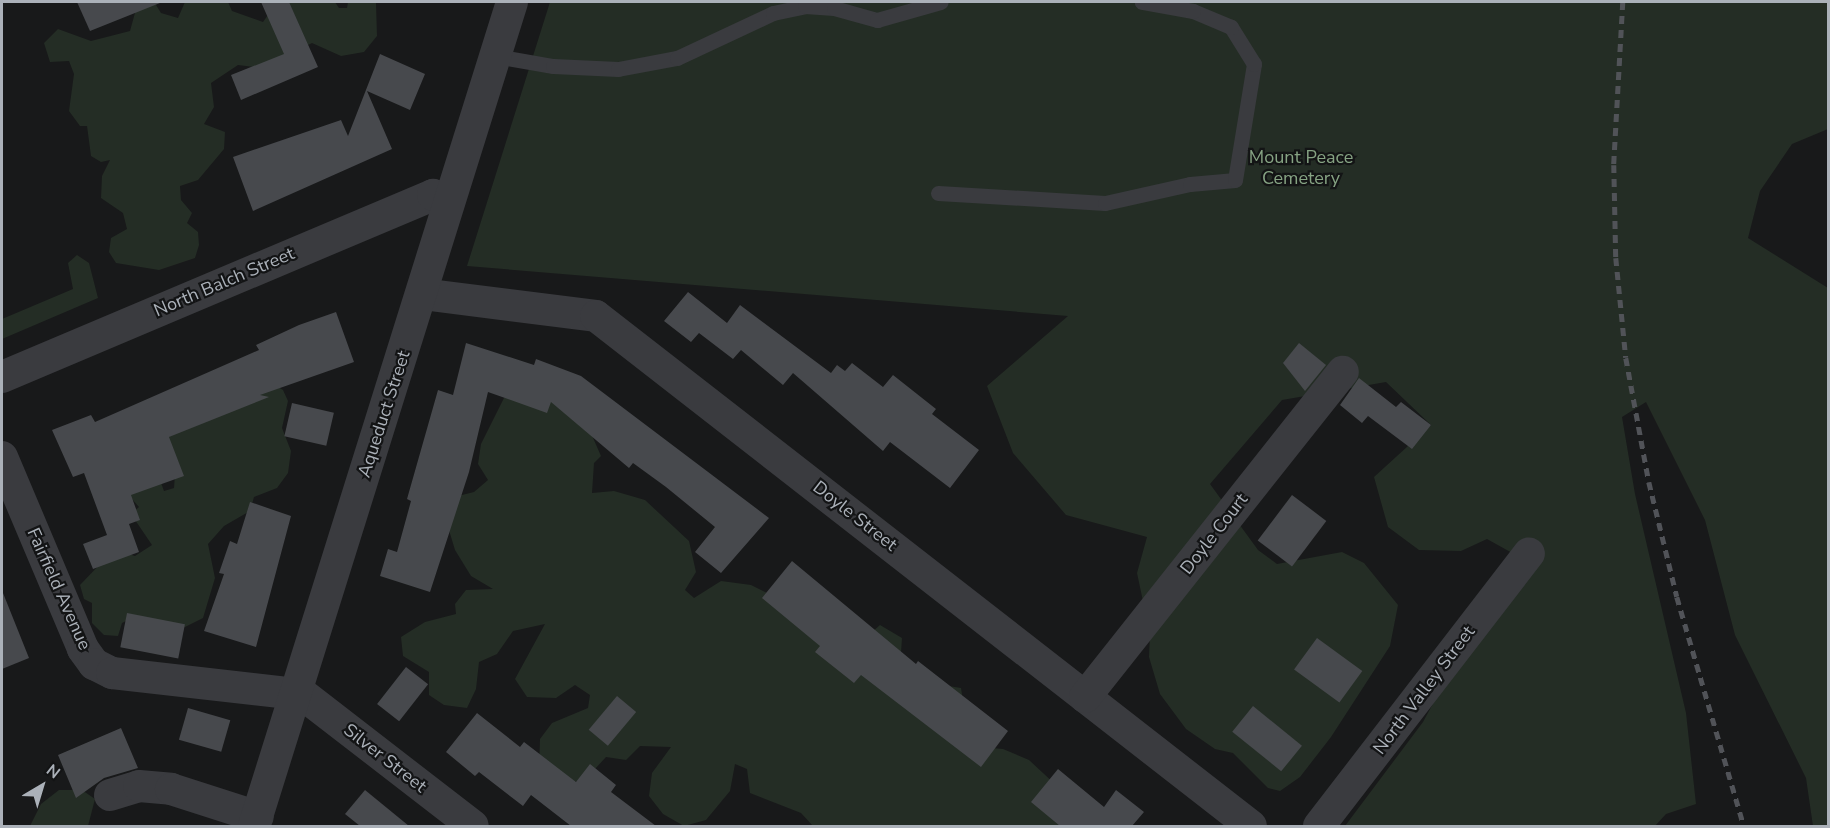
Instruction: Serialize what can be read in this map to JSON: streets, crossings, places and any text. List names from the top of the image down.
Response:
{
  "streets": {
    "street": [
      "North Balch Street",
      "Aqueduct Street",
      "Doyle Street",
      "Doyle Court",
      "Fairfield Avenue",
      "North Valley Street",
      "Silver Street"
    ]
  },
  "crossings": [
    ["North Balch Street", "Aqueduct Street"],
    ["Aqueduct Street", "Doyle Street"],
    ["Aqueduct Street", "Fairfield Avenue"],
    ["Aqueduct Street", "Silver Street"],
    ["Doyle Street", "Doyle Court"],
    ["Fairfield Avenue", "Silver Street"]
  ],
  "parks": ["Mount Peace Cemetery"],
  "north": "top right"
}
